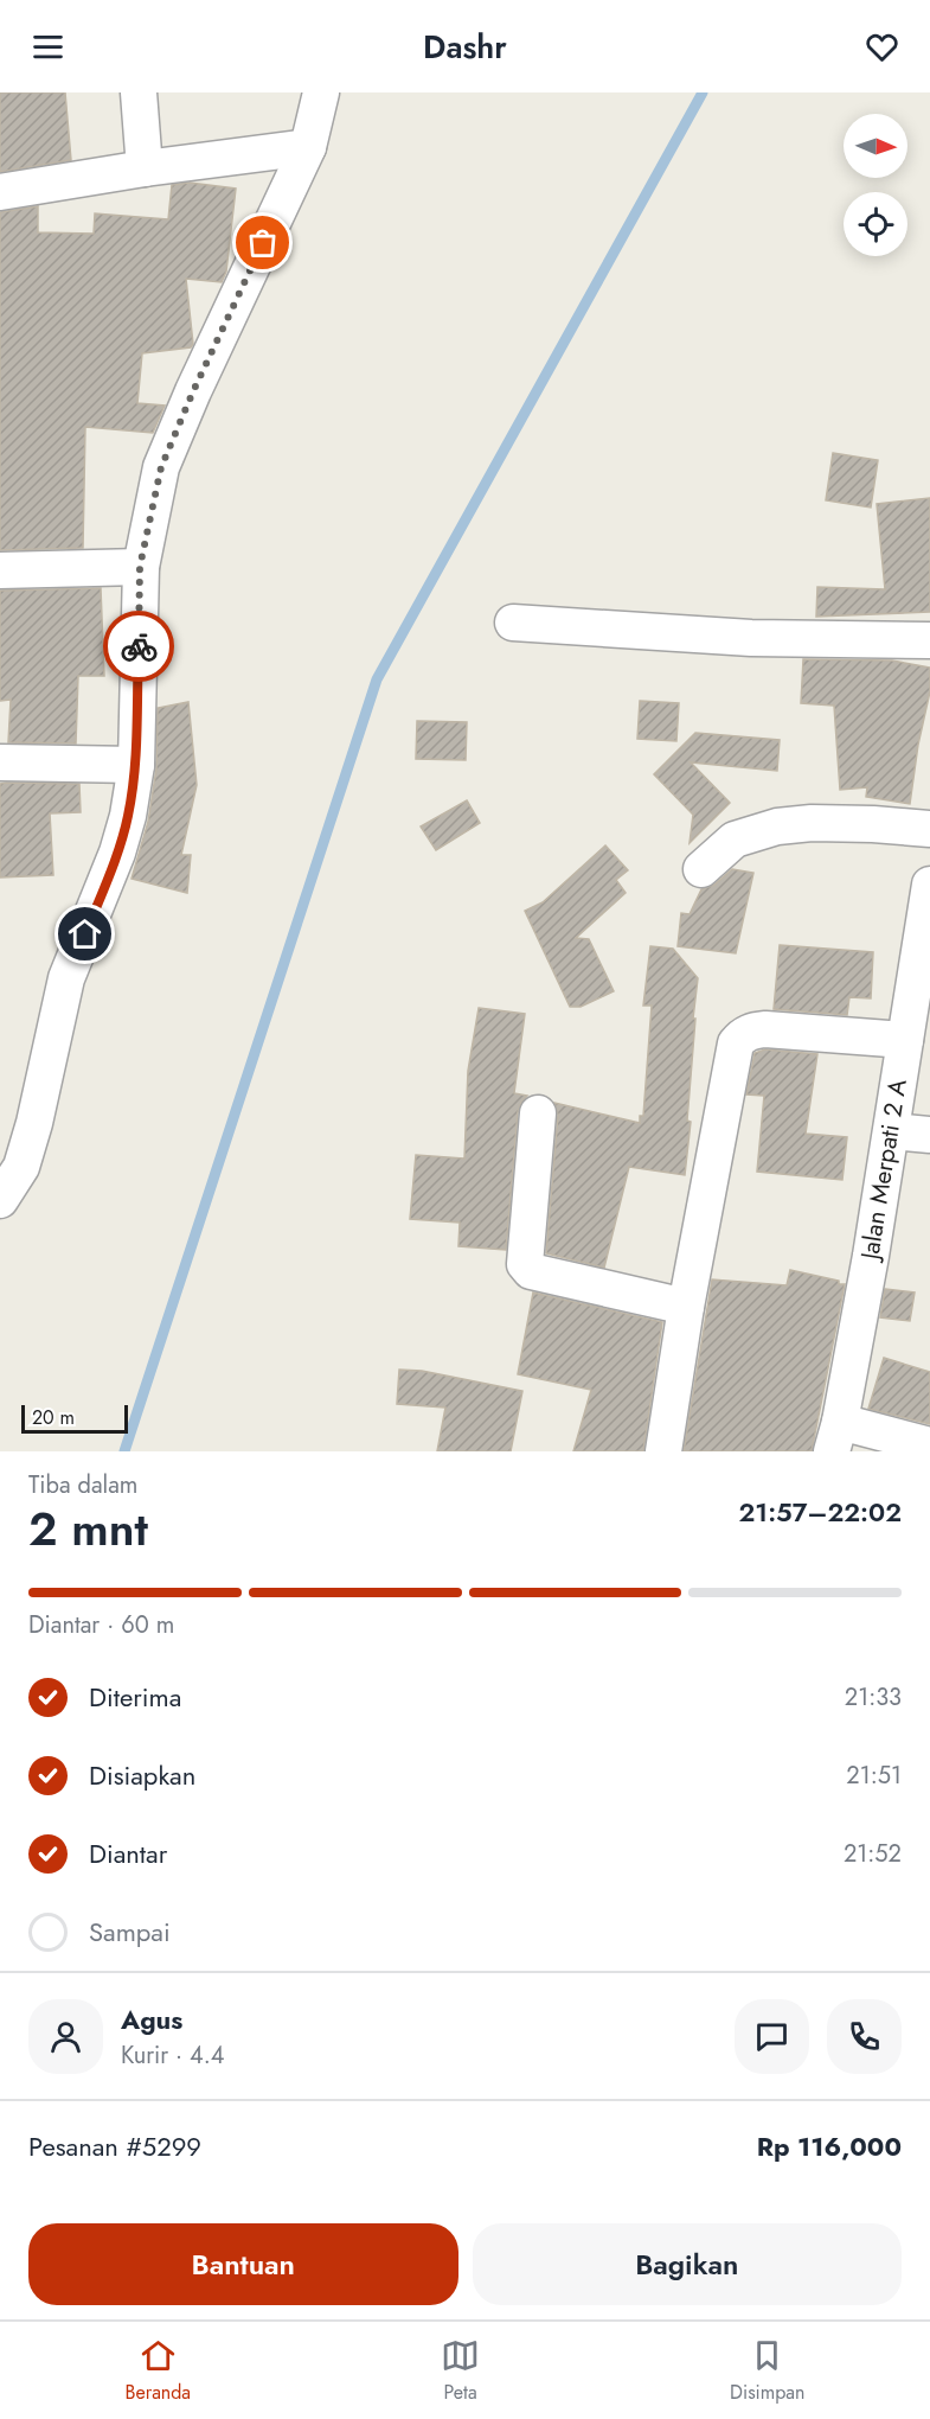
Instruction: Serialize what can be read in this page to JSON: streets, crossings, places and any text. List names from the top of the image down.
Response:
{
  "streets": {
    "street": ["Jalan Merpati 2 A"]
  },
  "scale_bar": "20 m",
  "north": "right",
  "page": {
    "header": "Dashr",
    "scale": "20 m",
    "heading": ["2 mnt", "Tiba dalam", "21:57–22:02"],
    "panel": [
      "Agus",
      "Kurir · 4.4",
      "Pesanan #5299",
      "Rp 116,000"
    ],
    "bar": "Diantar · 60 m",
    "list": [
      ["Diterima", "21:33"],
      ["Disiapkan", "21:51"],
      ["Diantar", "21:52"],
      "Sampai"
    ],
    "buttons": ["Bantuan", "Bagikan"],
    "tabs": ["Beranda", "Peta", "Disimpan"]
  }
}
